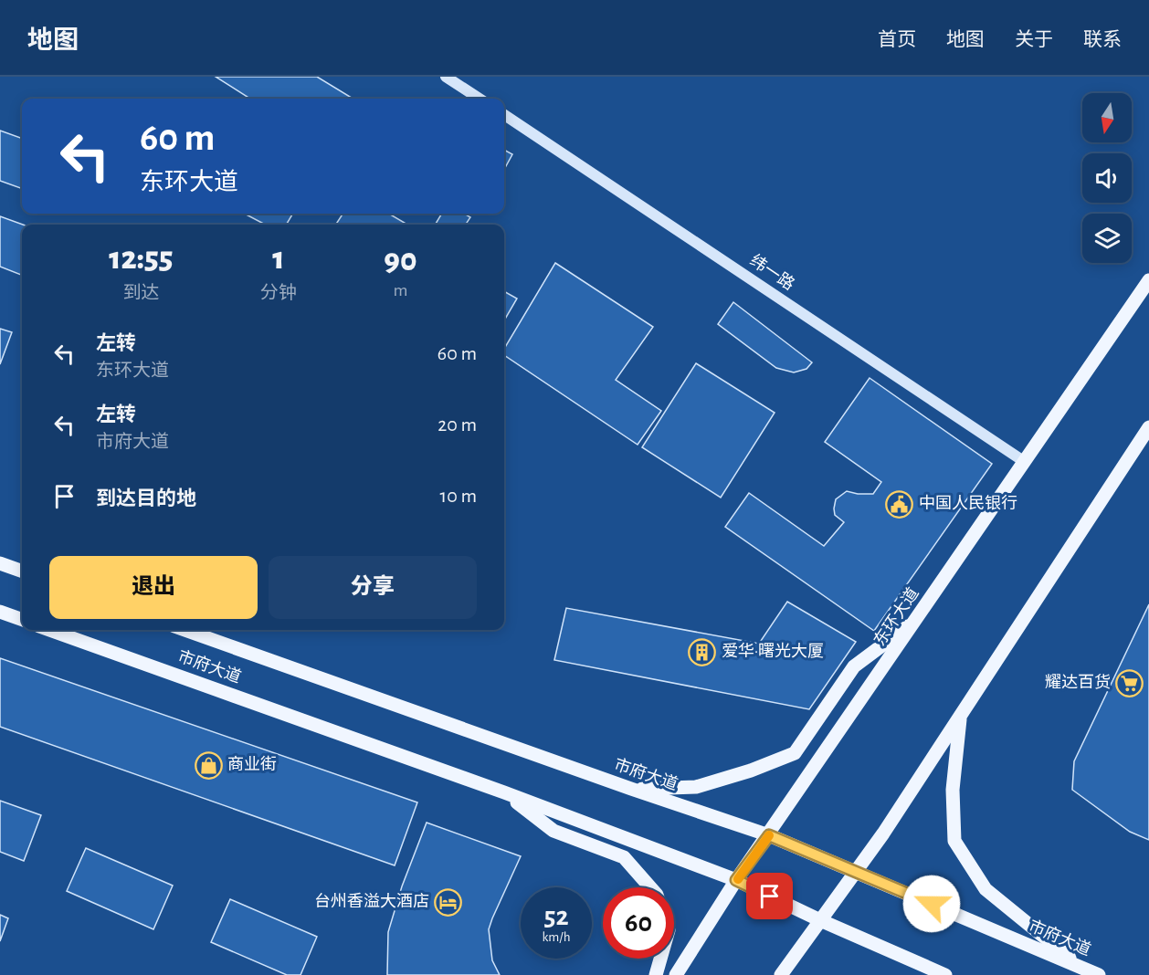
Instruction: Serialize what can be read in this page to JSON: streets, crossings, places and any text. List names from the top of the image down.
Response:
{
  "streets": {
    "main road": ["东环大道", "市府大道"],
    "street": ["纬一路"]
  },
  "crossings": [
    ["纬一路", "东环大道"],
    ["东环大道", "市府大道"]
  ],
  "places": {
    "public building": ["中国人民银行"],
    "building": ["爱华·曙光大厦"],
    "supermarket": ["耀达百货"],
    "shop": ["商业街"],
    "hotel": ["台州香溢大酒店"]
  },
  "north": "bottom",
  "page": {
    "header": "地图",
    "nav": [
      "首页",
      "地图",
      "关于",
      "联系"
    ],
    "turn": ["60 m", "东环大道"],
    "eta": [
      "12:55",
      "到达",
      "1",
      "分钟",
      "90",
      "m"
    ],
    "list": [
      {
        "name": "左转",
        "note": "东环大道",
        "value": "60 m"
      },
      {
        "name": "左转",
        "note": "市府大道",
        "value": "20 m"
      },
      {
        "name": "到达目的地",
        "value": "10 m"
      }
    ],
    "buttons": ["退出", "分享"],
    "speed": "52 km/h",
    "limit": "60"
  }
}
